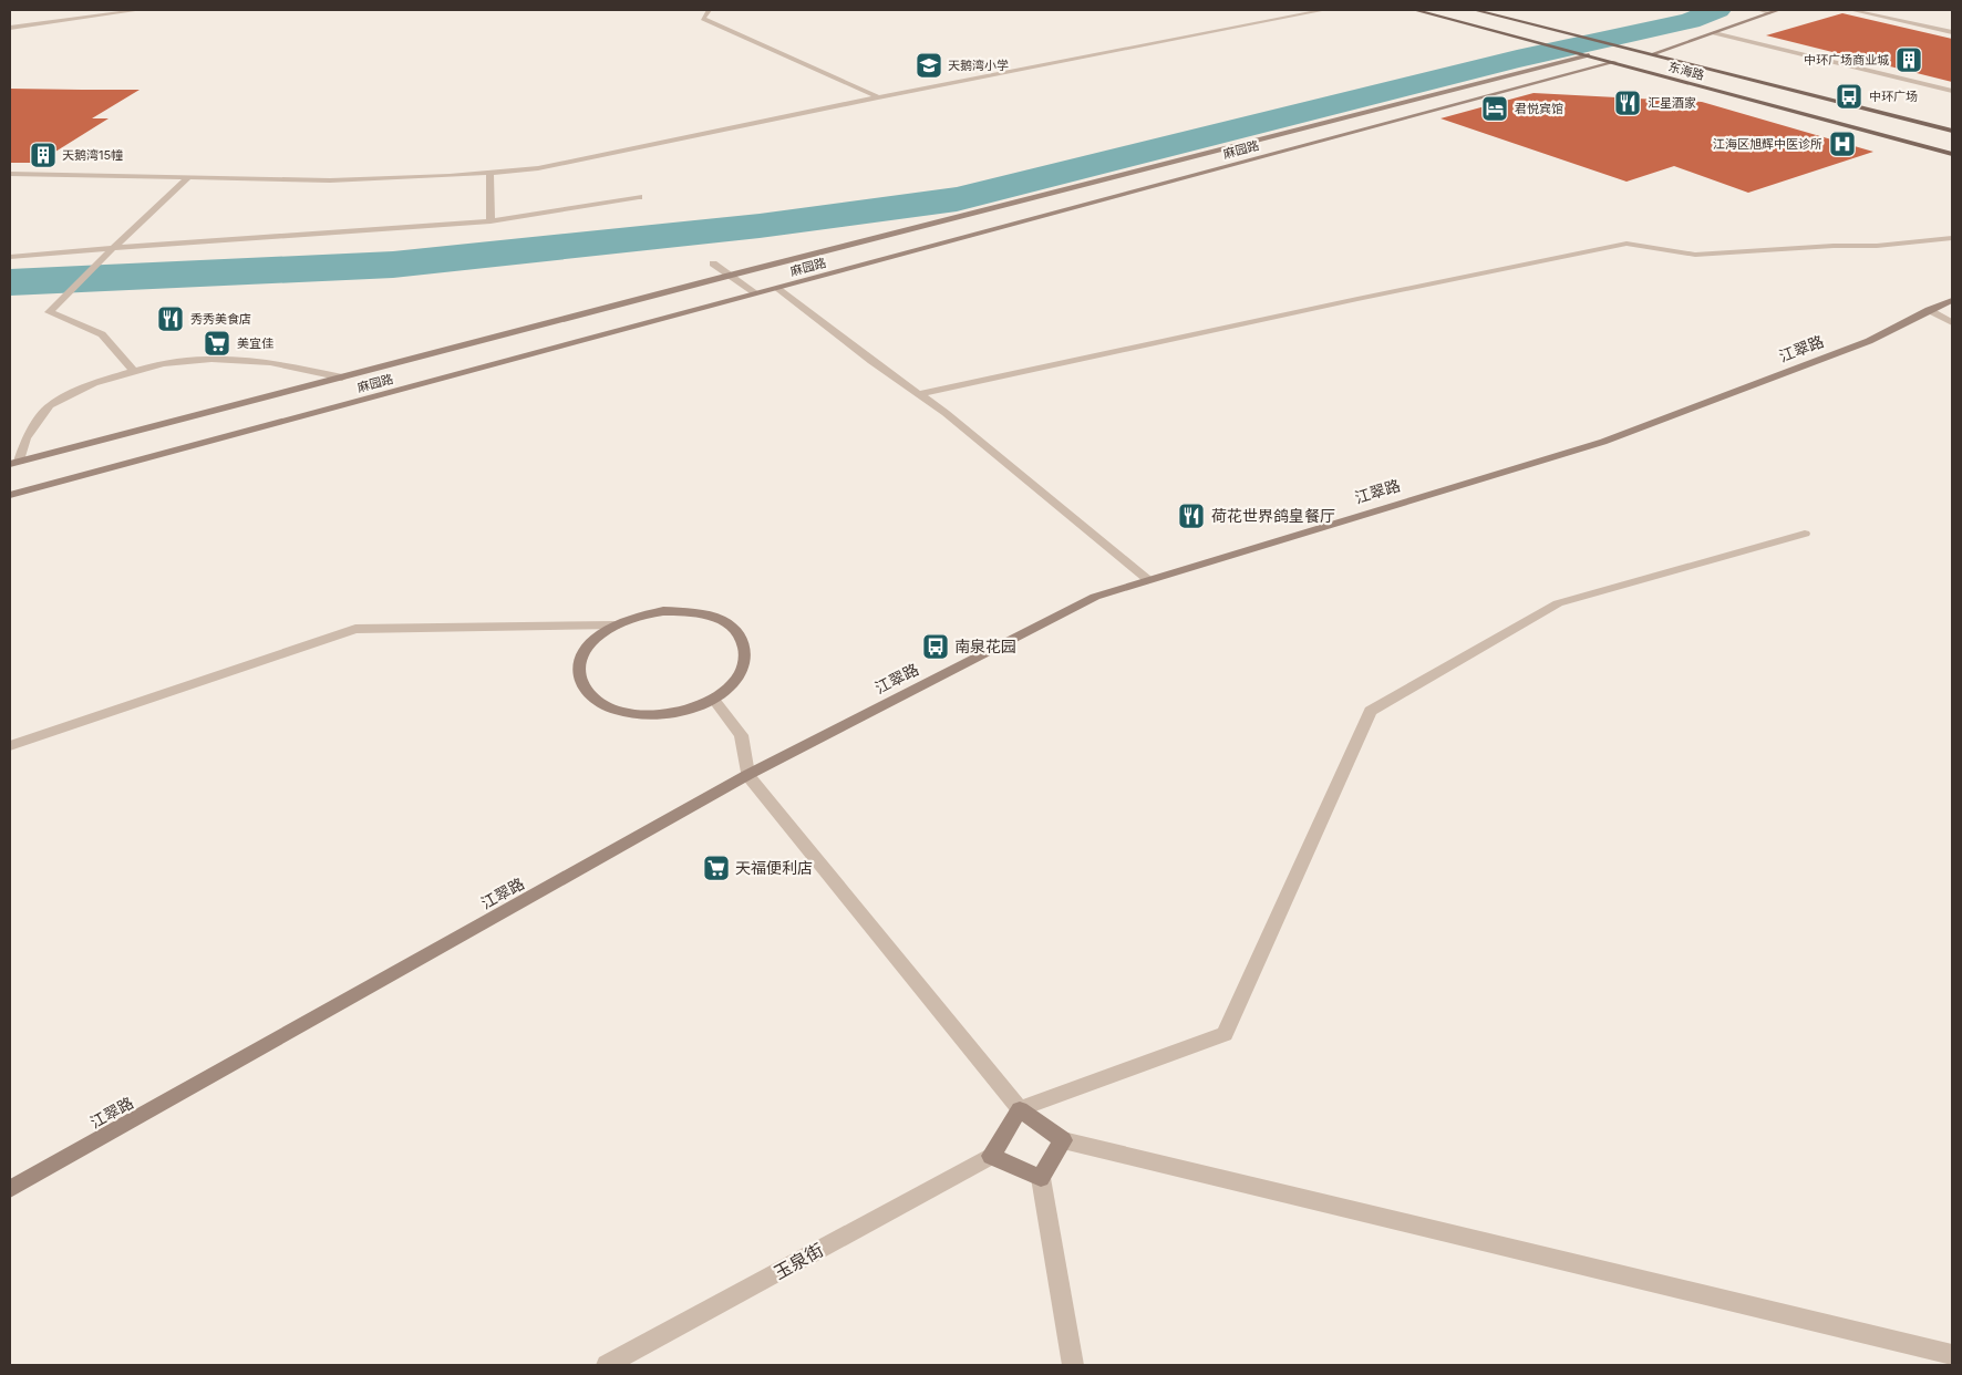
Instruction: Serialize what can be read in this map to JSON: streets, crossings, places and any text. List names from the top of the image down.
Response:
{
  "streets": {
    "main road": ["东海路"],
    "street": ["麻园路", "江翠路", "玉泉街"]
  },
  "crossings": [
    ["东海路", "麻园路"]
  ],
  "places": {
    "building": ["中环广场商业城", "天鹅湾15幢"],
    "school or university": ["天鹅湾小学"],
    "bus stop": ["中环广场", "南泉花园"],
    "restaurant": ["汇星酒家", "秀秀美食店", "荷花世界鸽皇餐厅"],
    "hotel": ["君悦宾馆"],
    "hospital": ["江海区旭辉中医诊所"],
    "supermarket": ["美宜佳", "天福便利店"]
  }
}
